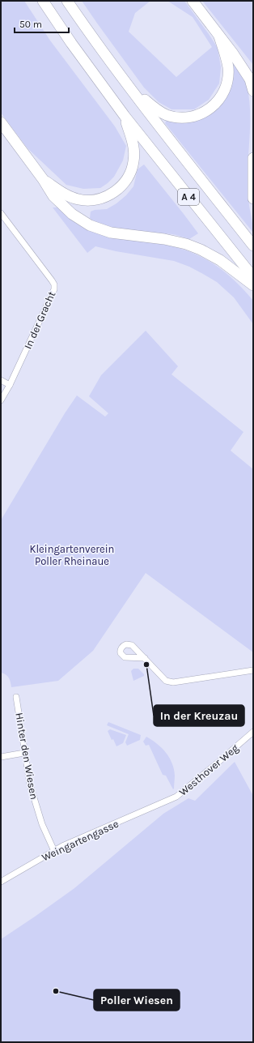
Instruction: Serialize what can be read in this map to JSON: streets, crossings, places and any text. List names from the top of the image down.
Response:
{
  "streets": {
    "highway": ["A 4"],
    "street": [
      "In der Gracht",
      "Hinter den Wiesen",
      "Westhover Weg",
      "Weingartengasse"
    ]
  },
  "crossings": [
    ["Hinter den Wiesen", "Weingartengasse"],
    ["Westhover Weg", "Weingartengasse"]
  ],
  "parks": ["Kleingartenverein Poller Rheinaue"],
  "places": ["In der Kreuzau", "Poller Wiesen"],
  "scale_bar": "50 m"
}
